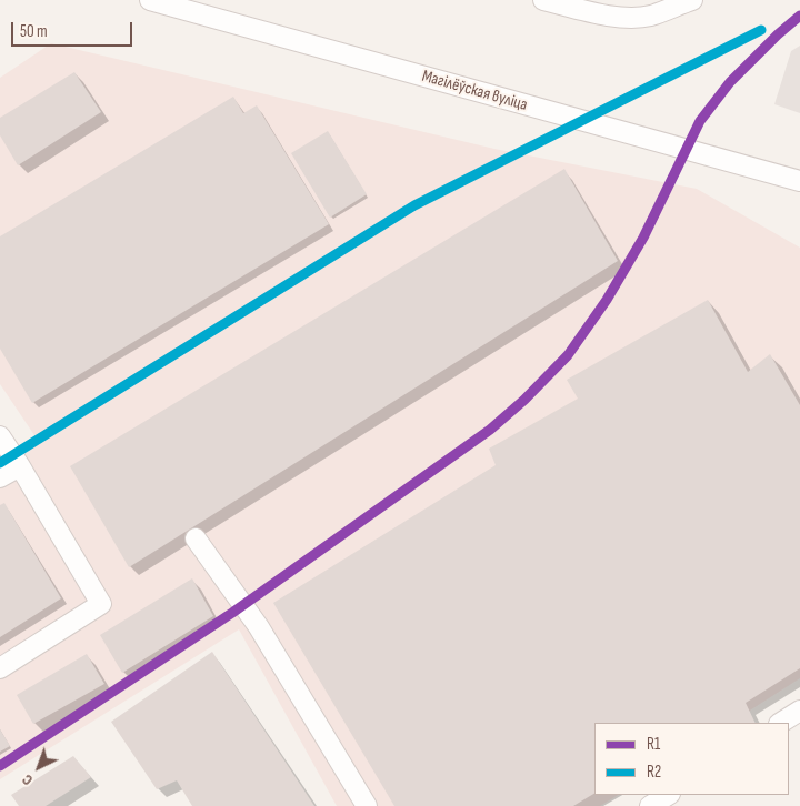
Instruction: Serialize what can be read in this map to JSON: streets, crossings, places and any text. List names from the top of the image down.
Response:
{
  "streets": {
    "street": ["Магілёўская вуліца"]
  },
  "lines": ["transit line R1", "transit line R2"],
  "legend": ["R1", "R2"],
  "scale_bar": "50 m",
  "north": "bottom left"
}
